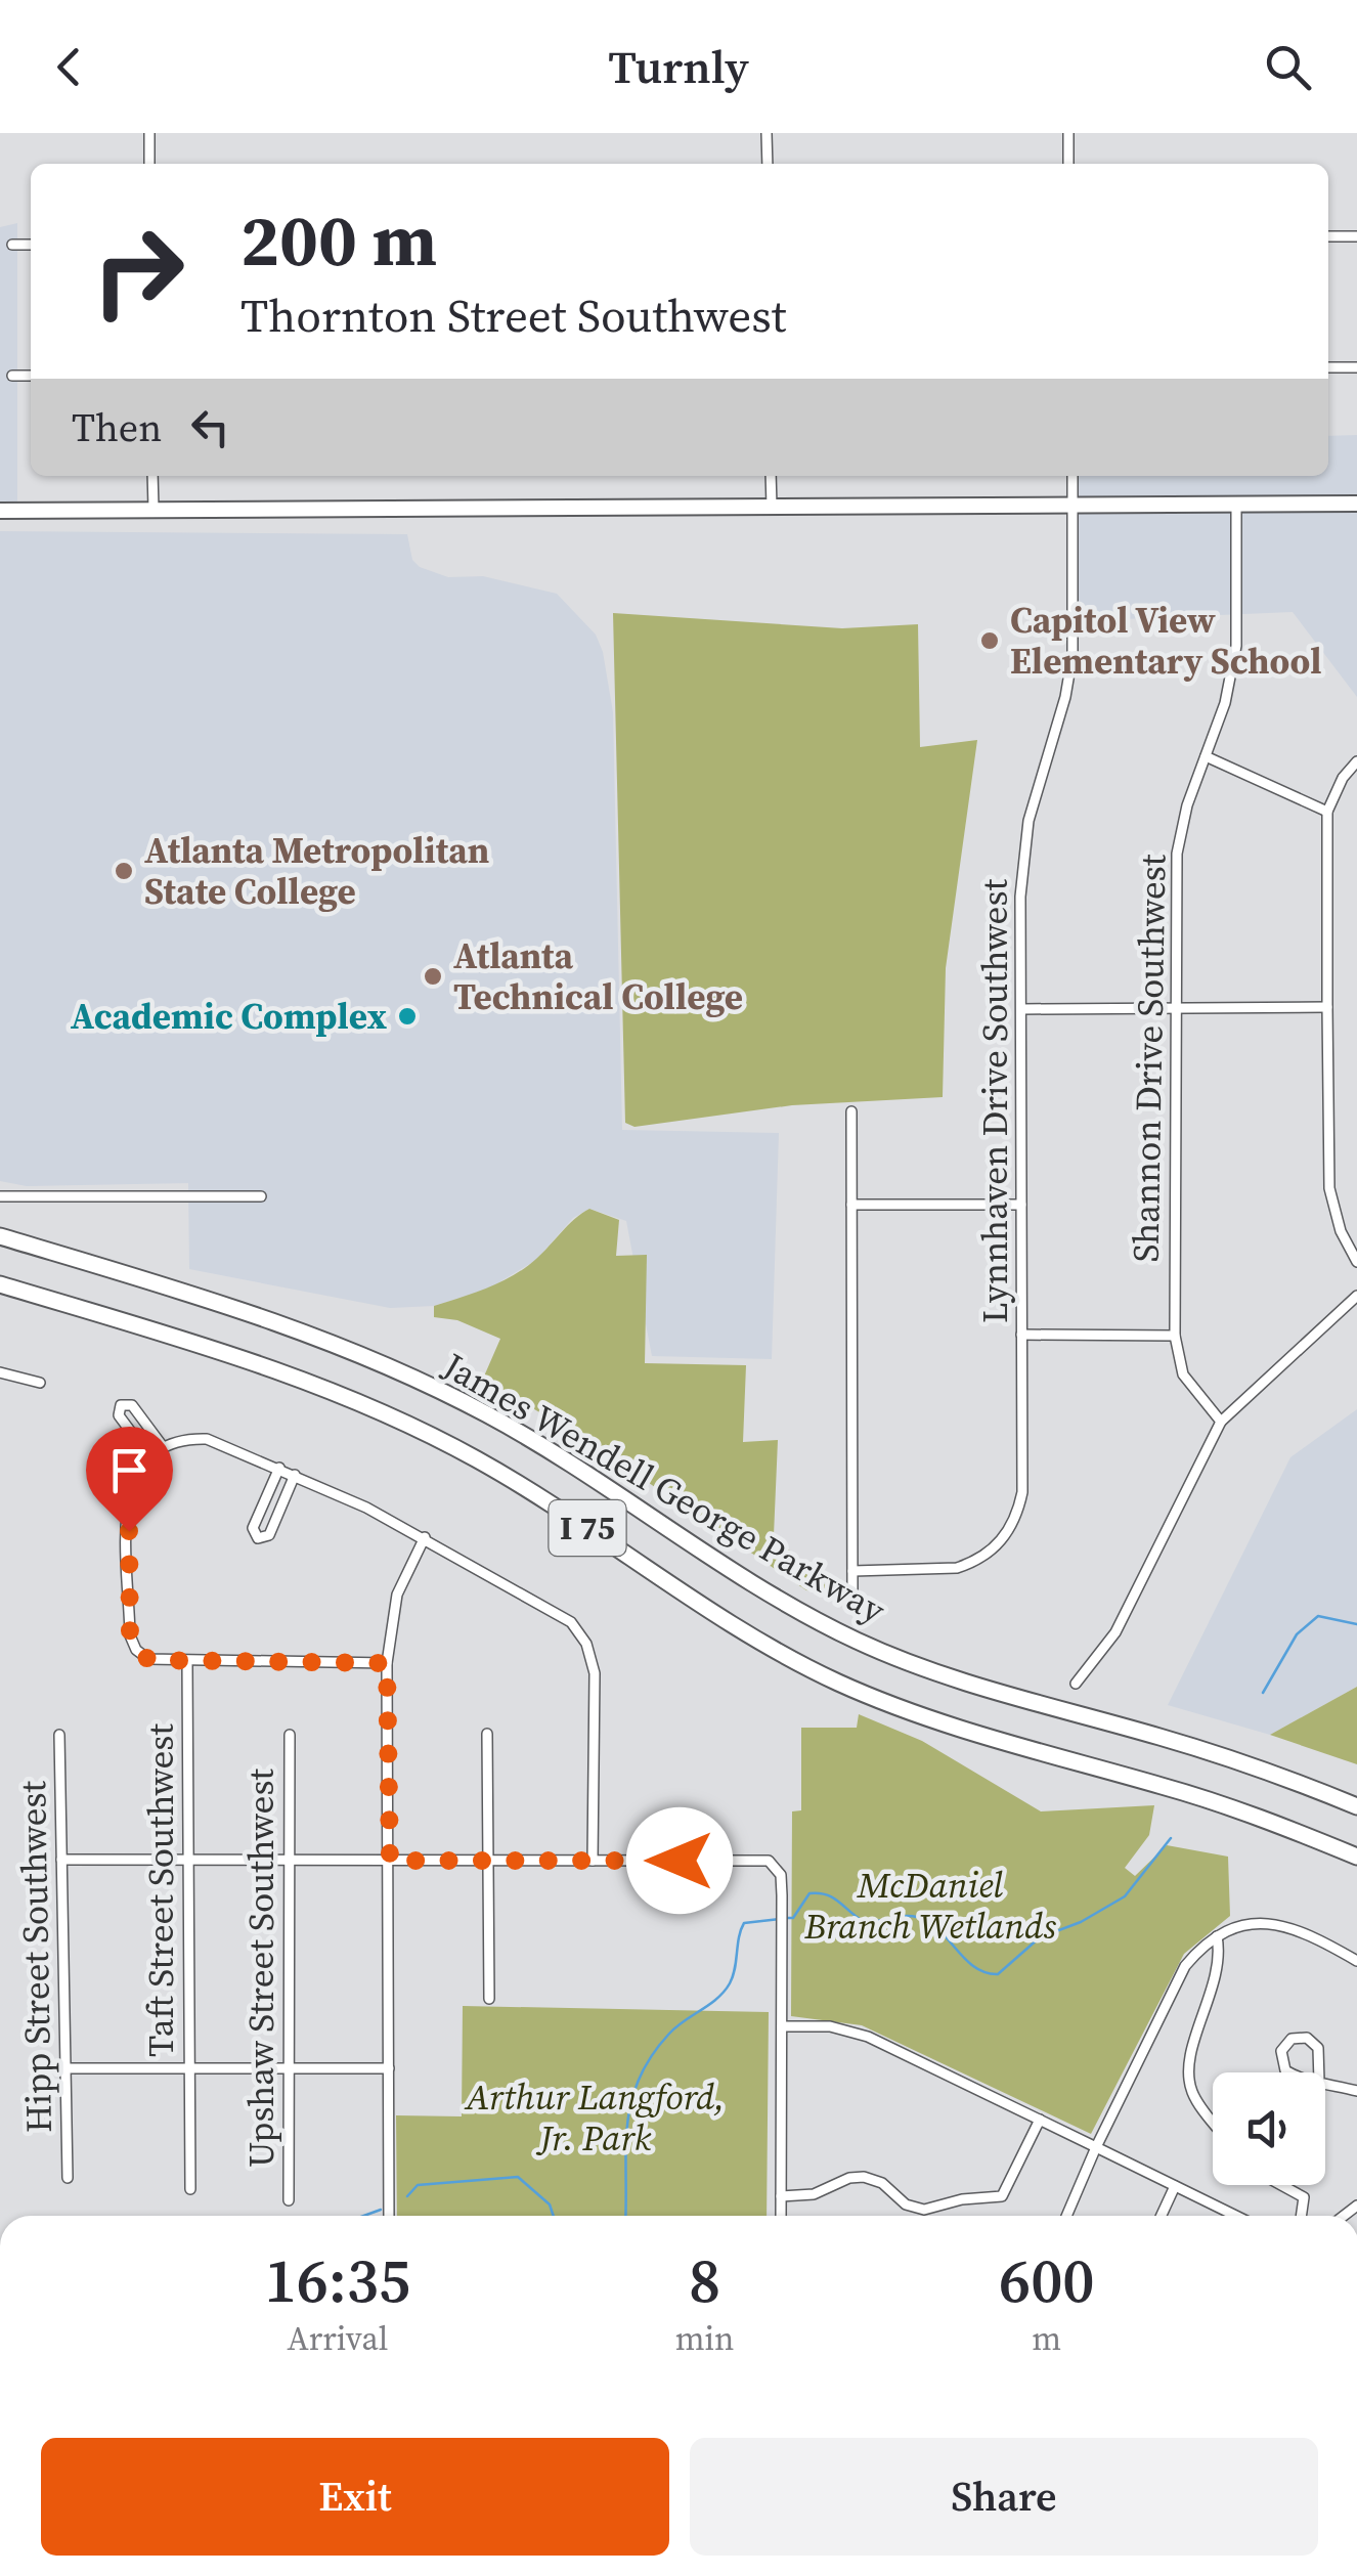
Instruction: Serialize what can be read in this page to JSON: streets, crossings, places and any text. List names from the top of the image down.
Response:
{
  "streets": {
    "highway": ["James Wendell George Parkway", "I 75"],
    "street": [
      "Shannon Drive Southwest",
      "Lynnhaven Drive Southwest",
      "Taft Street Southwest",
      "Hipp Street Southwest",
      "Upshaw Street Southwest"
    ]
  },
  "parks": ["McDaniel Branch Wetlands", "Arthur Langford, Jr. Park"],
  "places": [
    "Capitol View Elementary School",
    "Atlanta Metropolitan State College",
    "Atlanta Technical College",
    "Academic Complex"
  ],
  "page": {
    "header": "Turnly",
    "turn": ["200 m", "Thornton Street Southwest"],
    "then": "Then",
    "eta": [
      "16:35",
      "Arrival",
      "8",
      "min",
      "600",
      "m"
    ],
    "buttons": ["Exit", "Share"]
  }
}
